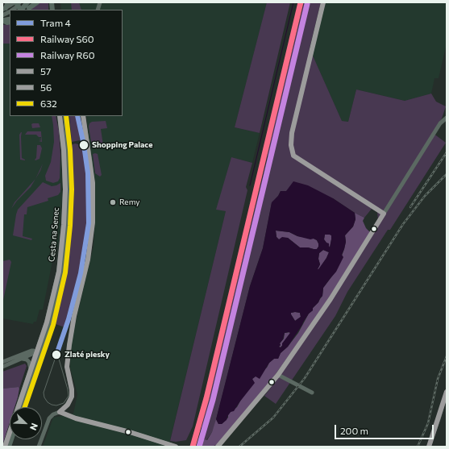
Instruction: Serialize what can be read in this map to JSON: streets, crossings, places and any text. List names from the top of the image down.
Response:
{
  "streets": {
    "main road": ["Cesta na Senec"]
  },
  "places": ["Shopping Palace", "Remy", "Zlaté piesky"],
  "lines": [
    "rail line S60",
    "transit line 57",
    "rail line R60",
    "tram line 4",
    "transit line 56",
    "transit line 632"
  ],
  "legend": [
    "Tram 4",
    "Railway S60",
    "Railway R60",
    "57",
    "56",
    "632"
  ],
  "scale_bar": "200 m",
  "north": "bottom right"
}
